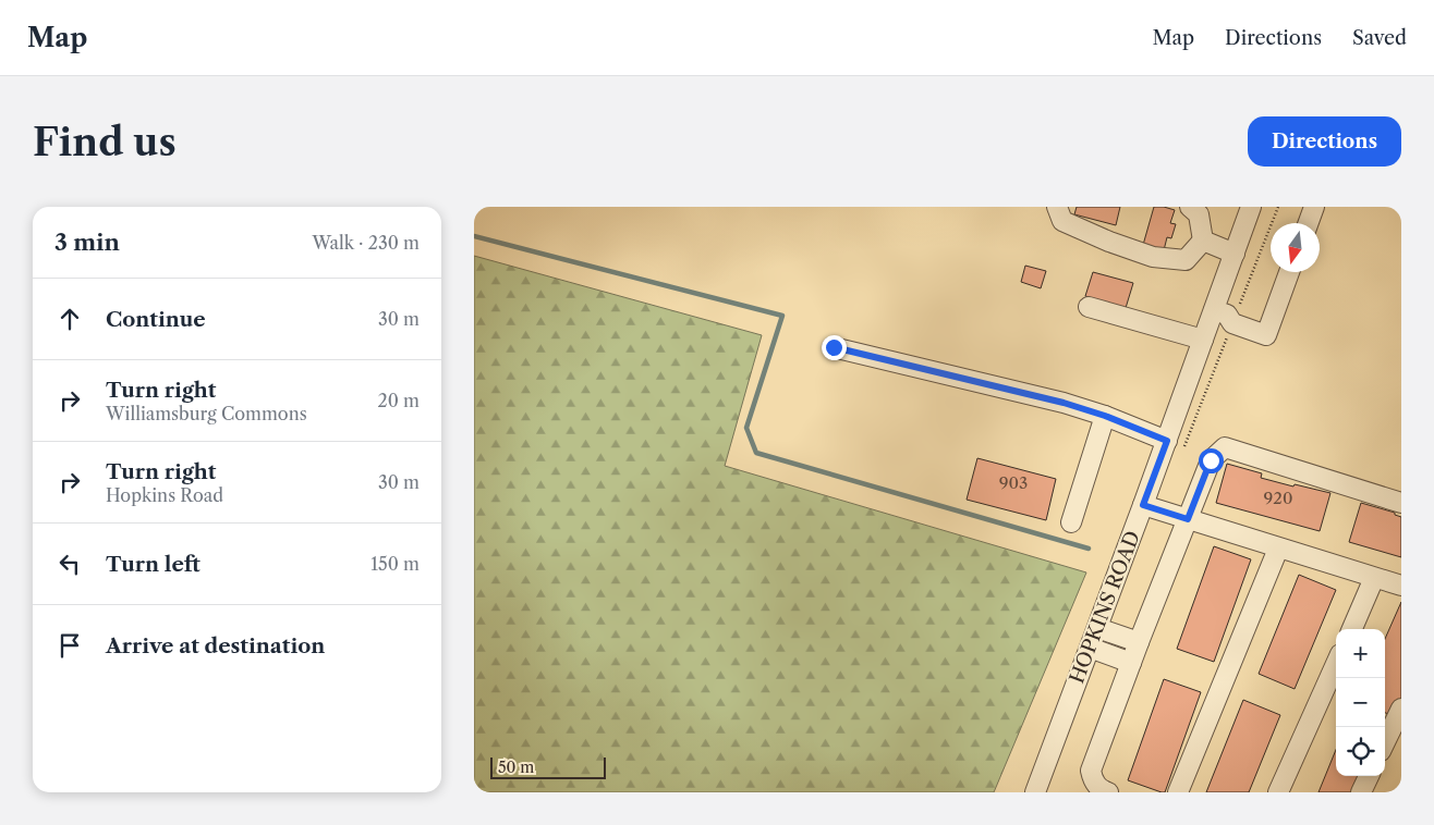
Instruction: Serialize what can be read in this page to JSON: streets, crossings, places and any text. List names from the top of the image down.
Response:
{
  "streets": {
    "street": ["HOPKINS ROAD"]
  },
  "house_numbers": ["903", "920"],
  "scale_bar": "50 m",
  "north": "bottom",
  "page": {
    "header": "Map",
    "nav": ["Map", "Directions", "Saved"],
    "buttons": "Directions",
    "title": "Find us",
    "heading": ["3 min", "Walk · 230 m"],
    "list": [
      ["Continue", "30 m"],
      ["Turn right", "Williamsburg Commons", "20 m"],
      ["Turn right", "Hopkins Road", "30 m"],
      ["Turn left", "150 m"],
      "Arrive at destination"
    ],
    "map_buttons": ["+", "−"],
    "scale": "50 m"
  }
}
